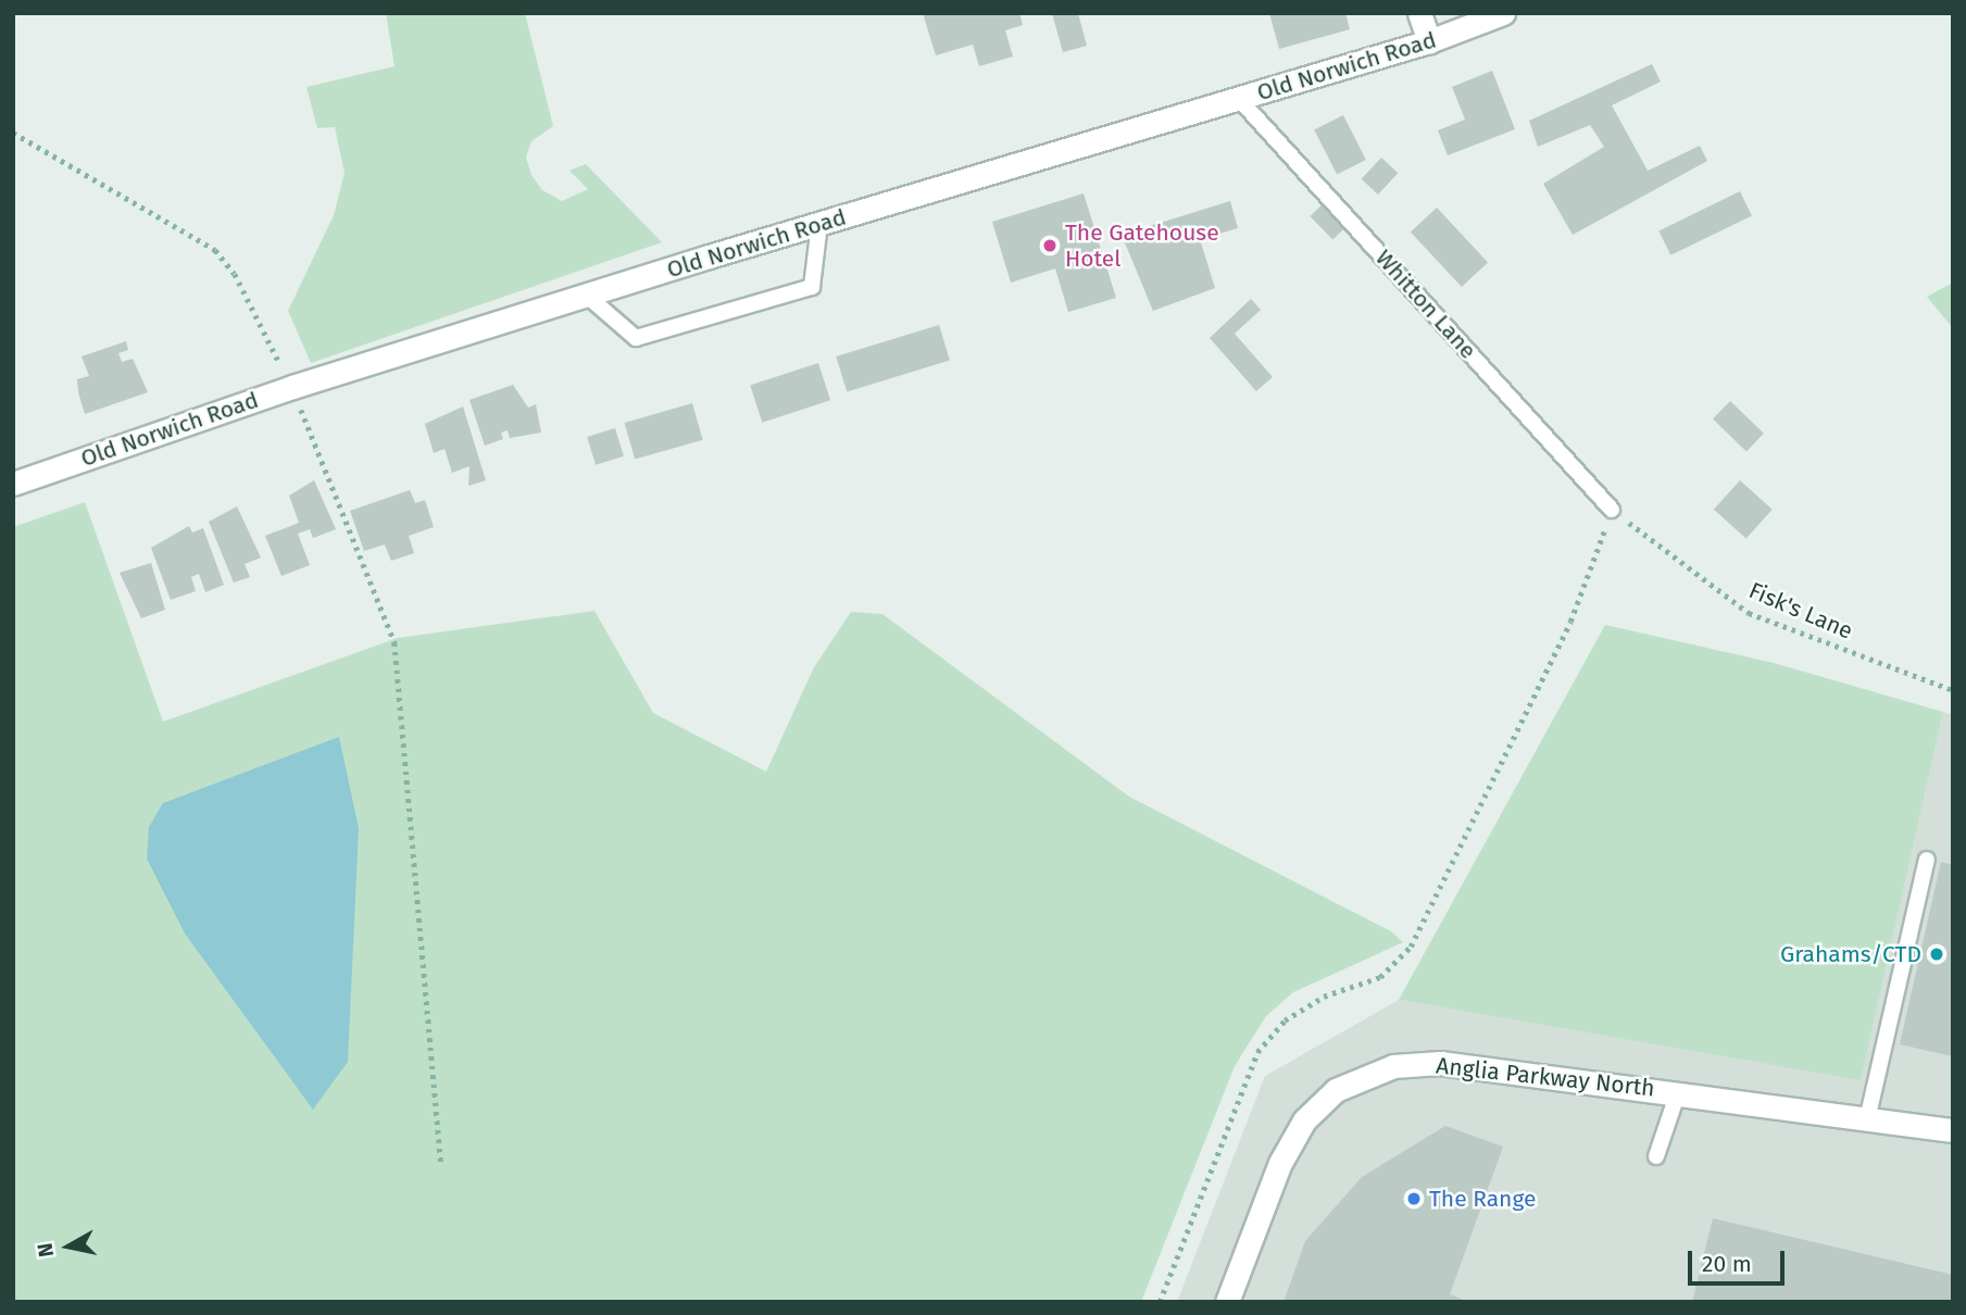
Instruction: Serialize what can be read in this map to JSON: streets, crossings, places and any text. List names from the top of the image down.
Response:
{
  "streets": {
    "street": ["Old Norwich Road", "Anglia Parkway North"],
    "lane": ["Whitton Lane"],
    "path": ["Fisk's Lane"]
  },
  "crossings": [
    ["Old Norwich Road", "Whitton Lane"],
    ["Whitton Lane", "Fisk's Lane"]
  ],
  "places": ["The Gatehouse Hotel", "Grahams/CTD", "The Range"],
  "scale_bar": "20 m",
  "north": "left"
}
